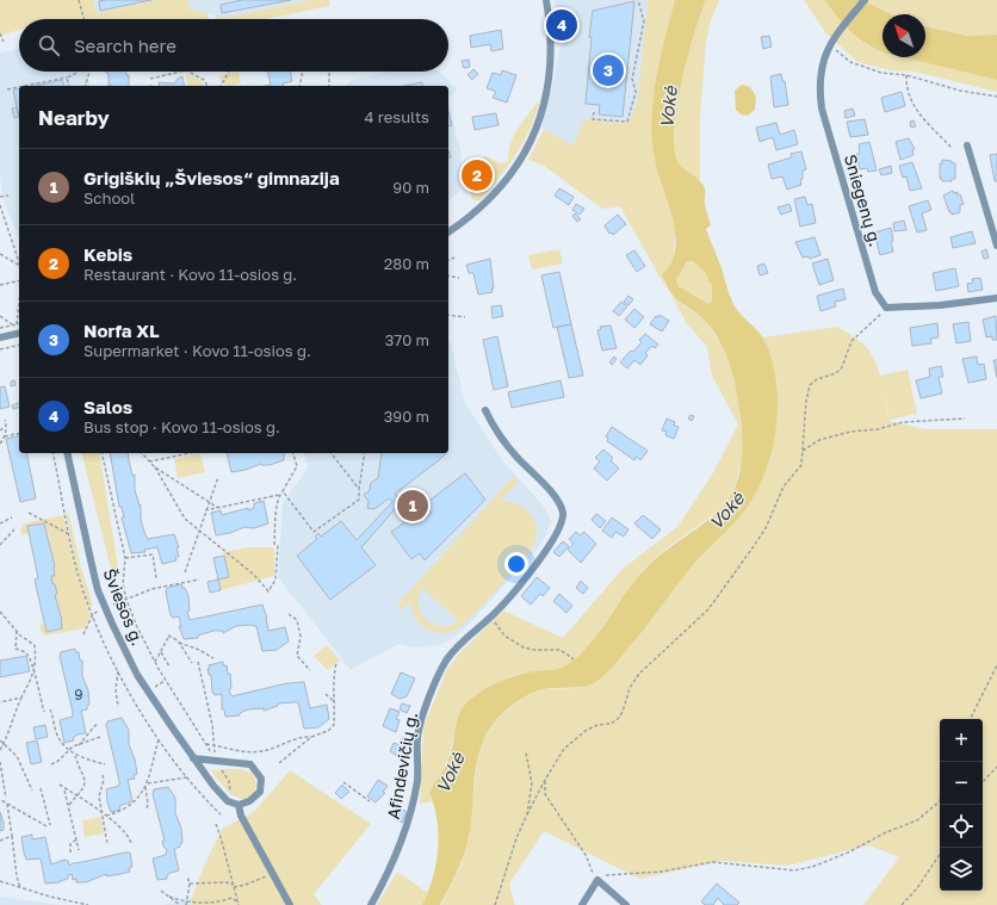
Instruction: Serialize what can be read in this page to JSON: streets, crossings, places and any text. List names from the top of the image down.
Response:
{
  "streets": {
    "street": ["Sniegenų g.", "Šviesos g.", "Afindevičių g."]
  },
  "water": ["Vokė"],
  "house_numbers": ["9"],
  "north": "top left",
  "page": {
    "pins": [
      "4",
      "3",
      "2",
      "1"
    ],
    "search": "Search here",
    "heading": ["Nearby", "4 results"],
    "list": [
      {
        "mark": "1",
        "name": "Grigiškių „Šviesos“ gimnazija",
        "note": "School",
        "value": "90 m"
      },
      {
        "mark": "2",
        "name": "Kebis",
        "note": "Restaurant · Kovo 11-osios g.",
        "value": "280 m"
      },
      {
        "mark": "3",
        "name": "Norfa XL",
        "note": "Supermarket · Kovo 11-osios g.",
        "value": "370 m"
      },
      {
        "mark": "4",
        "name": "Salos",
        "note": "Bus stop · Kovo 11-osios g.",
        "value": "390 m"
      }
    ],
    "map_buttons": ["+", "−"]
  }
}
